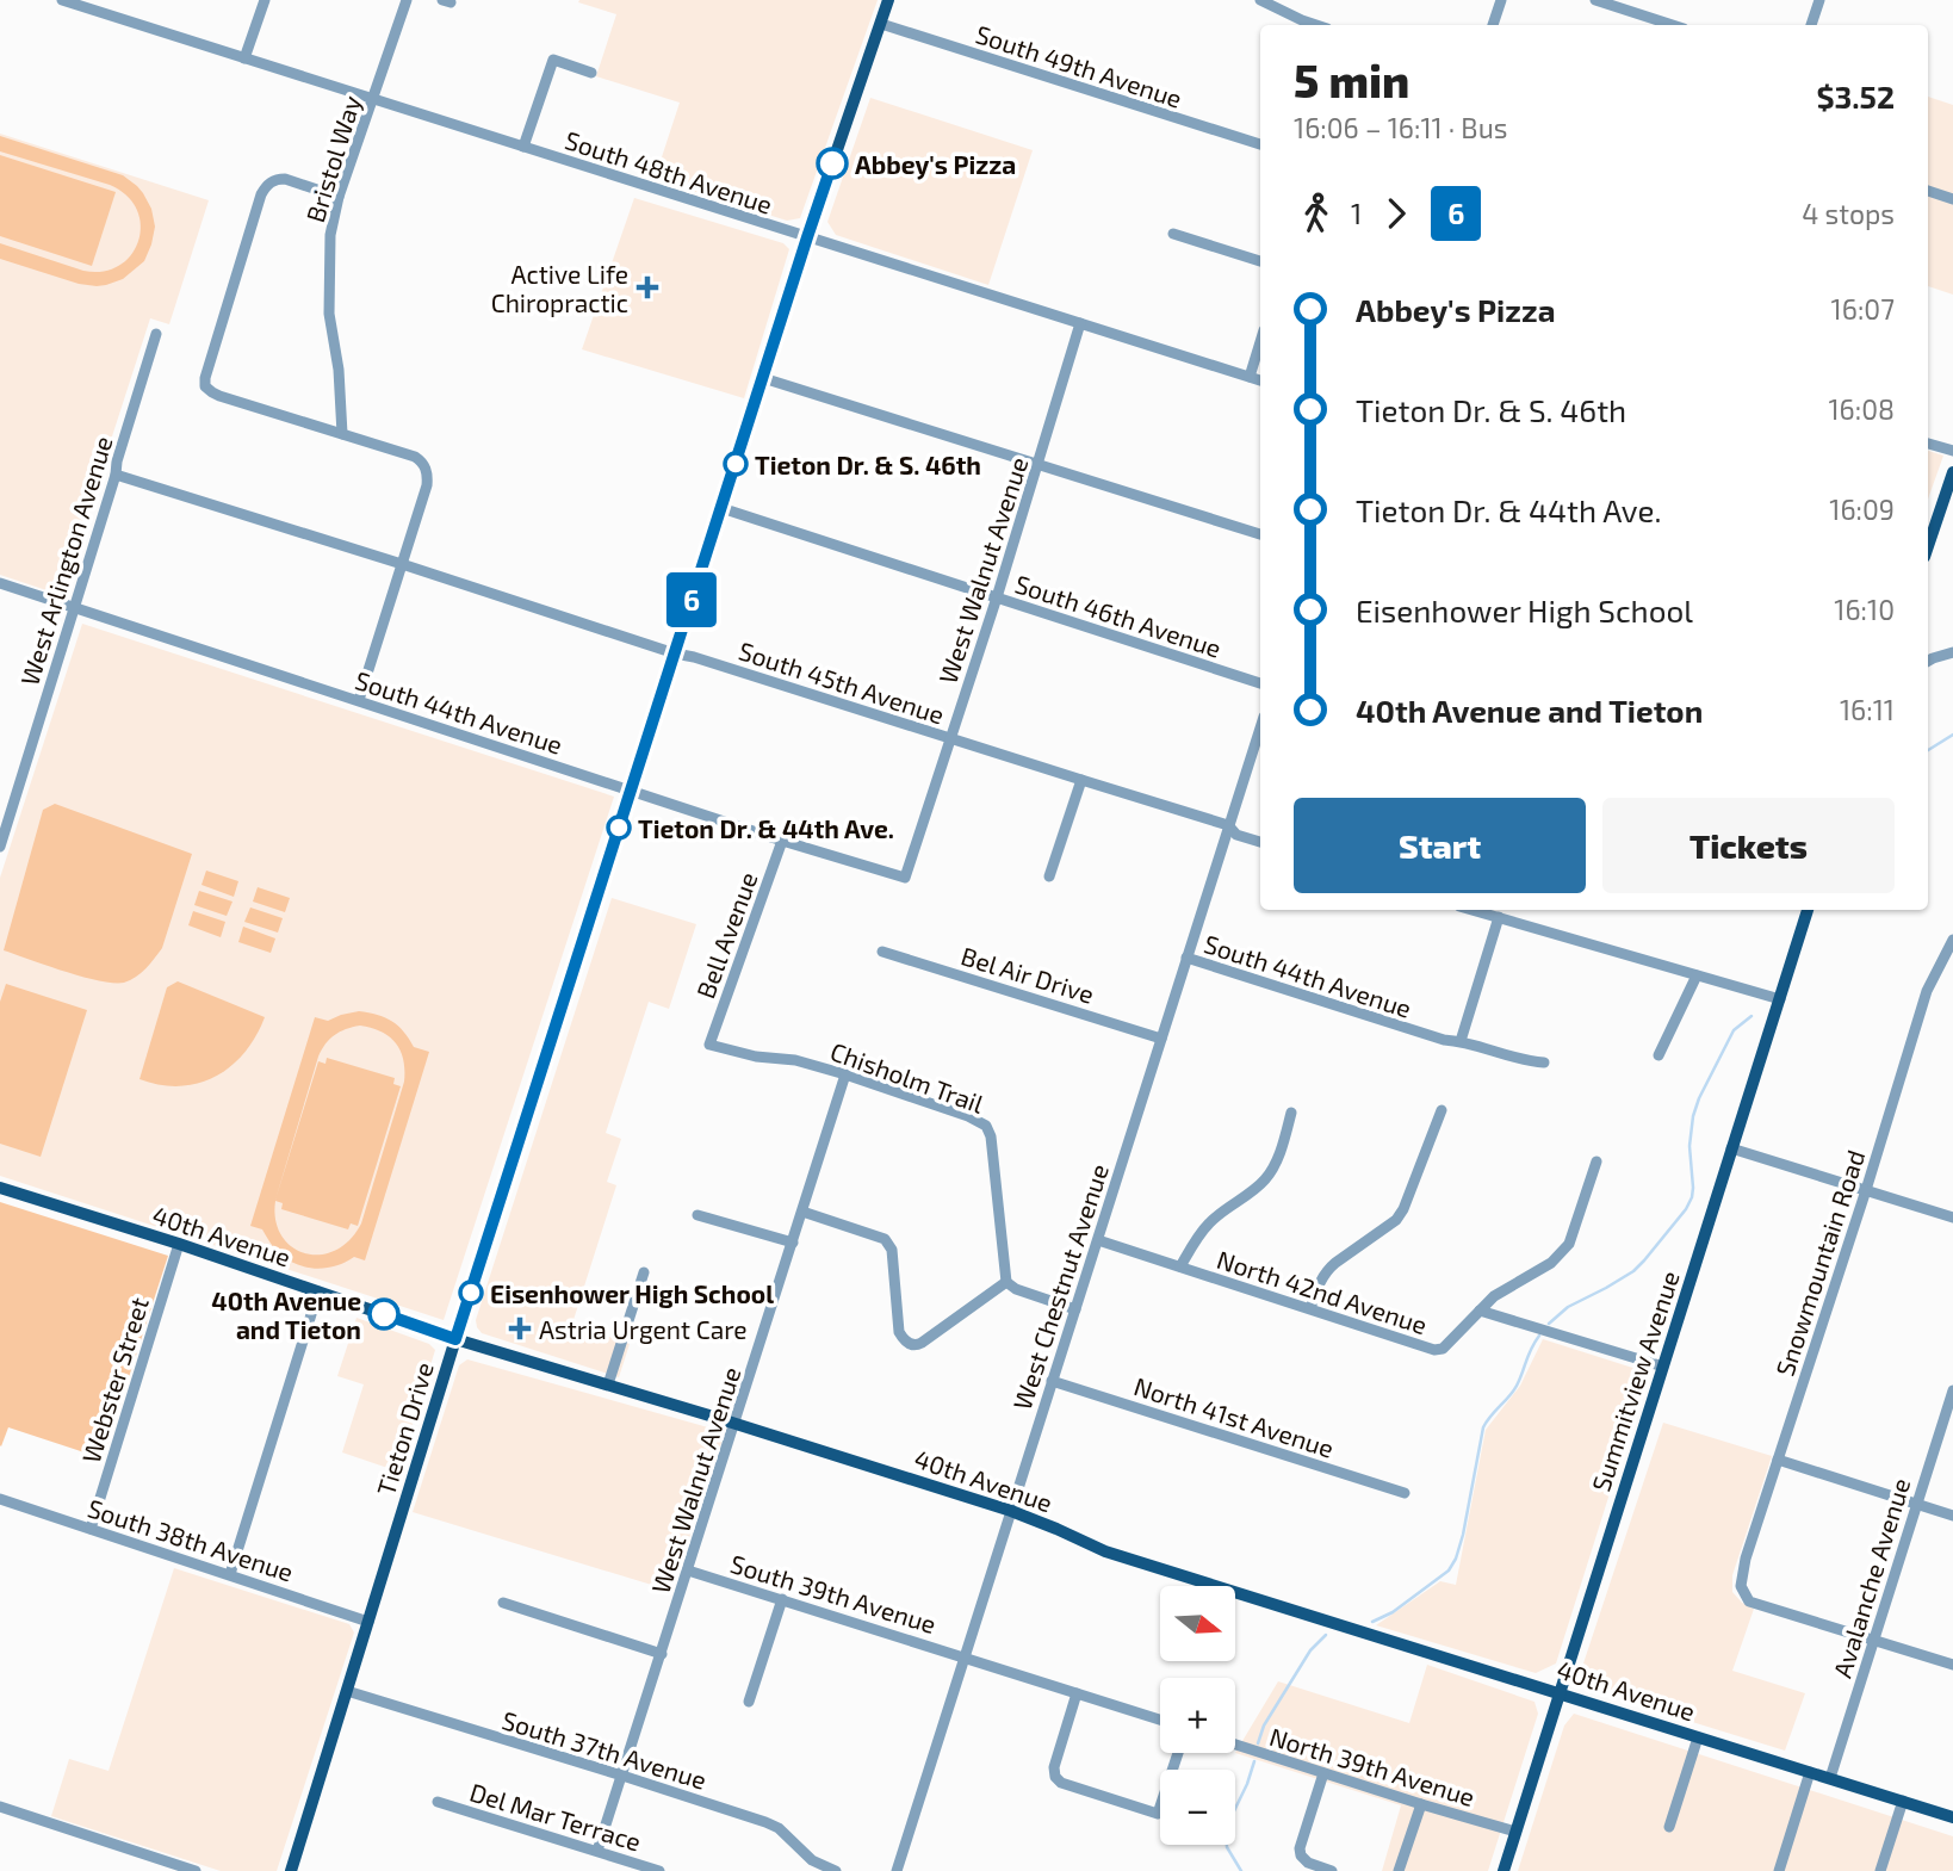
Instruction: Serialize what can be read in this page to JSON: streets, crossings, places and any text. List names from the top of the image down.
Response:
{
  "streets": {
    "main road": ["40th Avenue", "Summitview Avenue", "Tieton Drive"],
    "street": [
      "South 49th Avenue",
      "Bristol Way",
      "South 48th Avenue",
      "West Arlington Avenue",
      "West Walnut Avenue",
      "South 46th Avenue",
      "South 45th Avenue",
      "South 44th Avenue",
      "Bell Avenue",
      "Bel Air Drive",
      "Chisholm Trail",
      "Snowmountain Road",
      "West Chestnut Avenue",
      "North 42nd Avenue",
      "Webster Street",
      "North 41st Avenue",
      "South 38th Avenue",
      "Avalanche Avenue",
      "South 39th Avenue",
      "South 37th Avenue",
      "North 39th Avenue",
      "Del Mar Terrace"
    ]
  },
  "crossings": [
    ["South 49th Avenue", "Tieton Drive"],
    ["Bristol Way", "South 48th Avenue"],
    ["South 48th Avenue", "West Walnut Avenue"],
    ["South 48th Avenue", "Tieton Drive"],
    ["West Arlington Avenue", "South 45th Avenue"],
    ["West Arlington Avenue", "South 44th Avenue"],
    ["West Walnut Avenue", "South 46th Avenue"],
    ["West Walnut Avenue", "South 45th Avenue"],
    ["West Walnut Avenue", "South 44th Avenue"],
    ["West Walnut Avenue", "Chisholm Trail"],
    ["West Walnut Avenue", "40th Avenue"],
    ["West Walnut Avenue", "South 39th Avenue"],
    ["West Walnut Avenue", "South 37th Avenue"],
    ["West Walnut Avenue", "Del Mar Terrace"],
    ["South 46th Avenue", "Tieton Drive"],
    ["South 45th Avenue", "West Chestnut Avenue"],
    ["South 45th Avenue", "Tieton Drive"],
    ["South 44th Avenue", "Bell Avenue"],
    ["South 44th Avenue", "West Chestnut Avenue"],
    ["South 44th Avenue", "Tieton Drive"],
    ["Bell Avenue", "Chisholm Trail"],
    ["Bel Air Drive", "West Chestnut Avenue"],
    ["40th Avenue", "West Chestnut Avenue"],
    ["40th Avenue", "Webster Street"],
    ["40th Avenue", "Summitview Avenue"],
    ["40th Avenue", "Tieton Drive"],
    ["40th Avenue", "Avalanche Avenue"],
    ["Snowmountain Road", "Avalanche Avenue"],
    ["West Chestnut Avenue", "North 42nd Avenue"],
    ["West Chestnut Avenue", "North 41st Avenue"],
    ["West Chestnut Avenue", "South 39th Avenue"],
    ["Webster Street", "South 38th Avenue"],
    ["Summitview Avenue", "North 39th Avenue"],
    ["Tieton Drive", "South 38th Avenue"],
    ["Tieton Drive", "South 37th Avenue"]
  ],
  "places": {
    "other": [
      "Abbey's Pizza",
      "Tieton Dr. & S. 46th",
      "Tieton Dr. & 44th Ave.",
      "Eisenhower High School",
      "40th Avenue and Tieton"
    ],
    "health": ["Active Life Chiropractic", "Astria Urgent Care"]
  },
  "lines": ["bus line 6"],
  "north": "right",
  "page": {
    "on_map": "6",
    "heading": ["5 min", "16:06 – 16:11 · Bus", "$3.52"],
    "legs": ["1", "6", "4 stops"],
    "list": [
      {
        "name": "Abbey's Pizza",
        "value": "16:07"
      },
      {
        "name": "Tieton Dr. & S. 46th",
        "value": "16:08"
      },
      {
        "name": "Tieton Dr. & 44th Ave.",
        "value": "16:09"
      },
      {
        "name": "Eisenhower High School",
        "value": "16:10"
      },
      {
        "name": "40th Avenue and Tieton",
        "value": "16:11"
      }
    ],
    "buttons": ["Start", "Tickets"],
    "map_buttons": ["+", "−"]
  }
}
